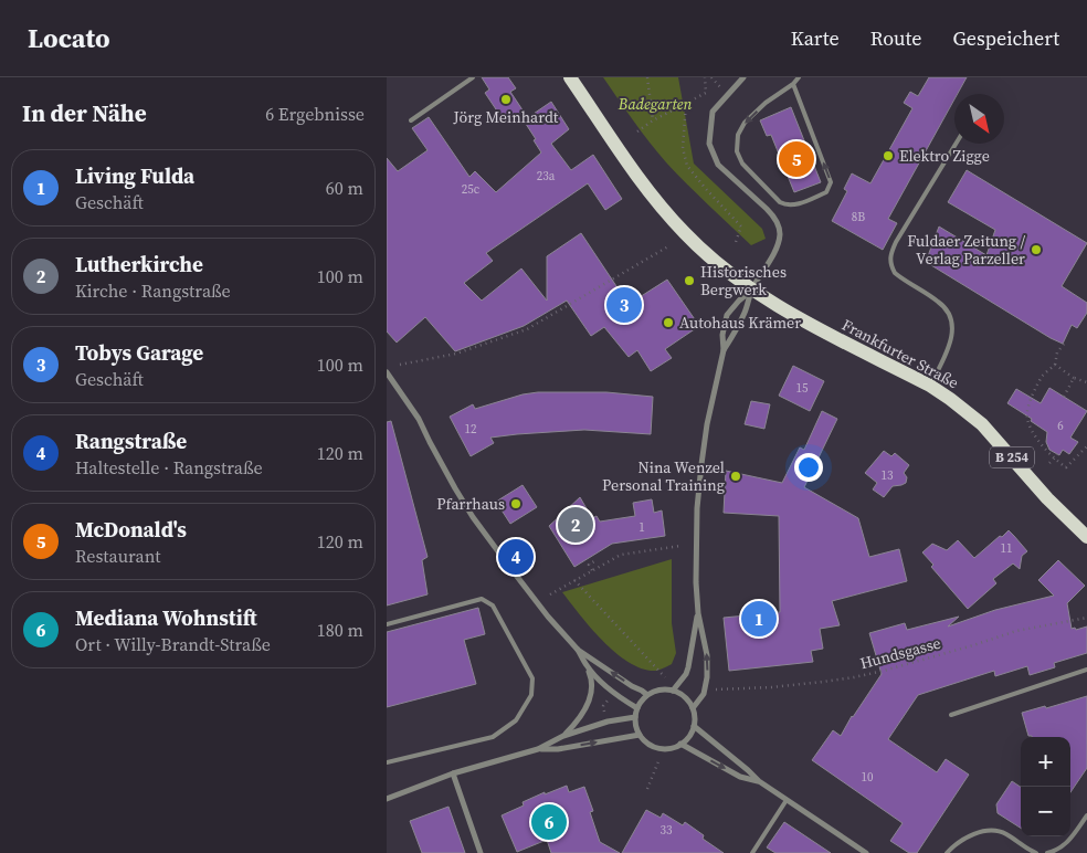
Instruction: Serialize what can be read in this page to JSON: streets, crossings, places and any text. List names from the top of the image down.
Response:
{
  "streets": {
    "main road": ["Frankfurter Straße", "B 254"],
    "path": ["Hundsgasse"]
  },
  "parks": ["Badegarten"],
  "places": [
    "Jörg Meinhardt",
    "Elektro Zigge",
    "Fuldaer Zeitung / Verlag Parzeller",
    "Historisches Bergwerk",
    "Autohaus Krämer",
    "Nina Wenzel Personal Training",
    "Pfarrhaus"
  ],
  "house_numbers": [
    "23a",
    "25c",
    "8B",
    "15",
    "6",
    "12",
    "13",
    "1",
    "11",
    "10",
    "33"
  ],
  "north": "bottom right",
  "page": {
    "header": "Locato",
    "nav": ["Karte", "Route", "Gespeichert"],
    "heading": ["In der Nähe", "6 Ergebnisse"],
    "pins": [
      "5",
      "3",
      "2",
      "4",
      "1",
      "6"
    ],
    "list": [
      {
        "mark": "1",
        "name": "Living Fulda",
        "note": "Geschäft",
        "value": "60 m"
      },
      {
        "mark": "2",
        "name": "Lutherkirche",
        "note": "Kirche · Rangstraße",
        "value": "100 m"
      },
      {
        "mark": "3",
        "name": "Tobys Garage",
        "note": "Geschäft",
        "value": "100 m"
      },
      {
        "mark": "4",
        "name": "Rangstraße",
        "note": "Haltestelle · Rangstraße",
        "value": "120 m"
      },
      {
        "mark": "5",
        "name": "McDonald's",
        "note": "Restaurant",
        "value": "120 m"
      },
      {
        "mark": "6",
        "name": "Mediana Wohnstift",
        "note": "Ort · Willy-Brandt-Straße",
        "value": "180 m"
      }
    ],
    "map_buttons": ["+", "−"]
  }
}
